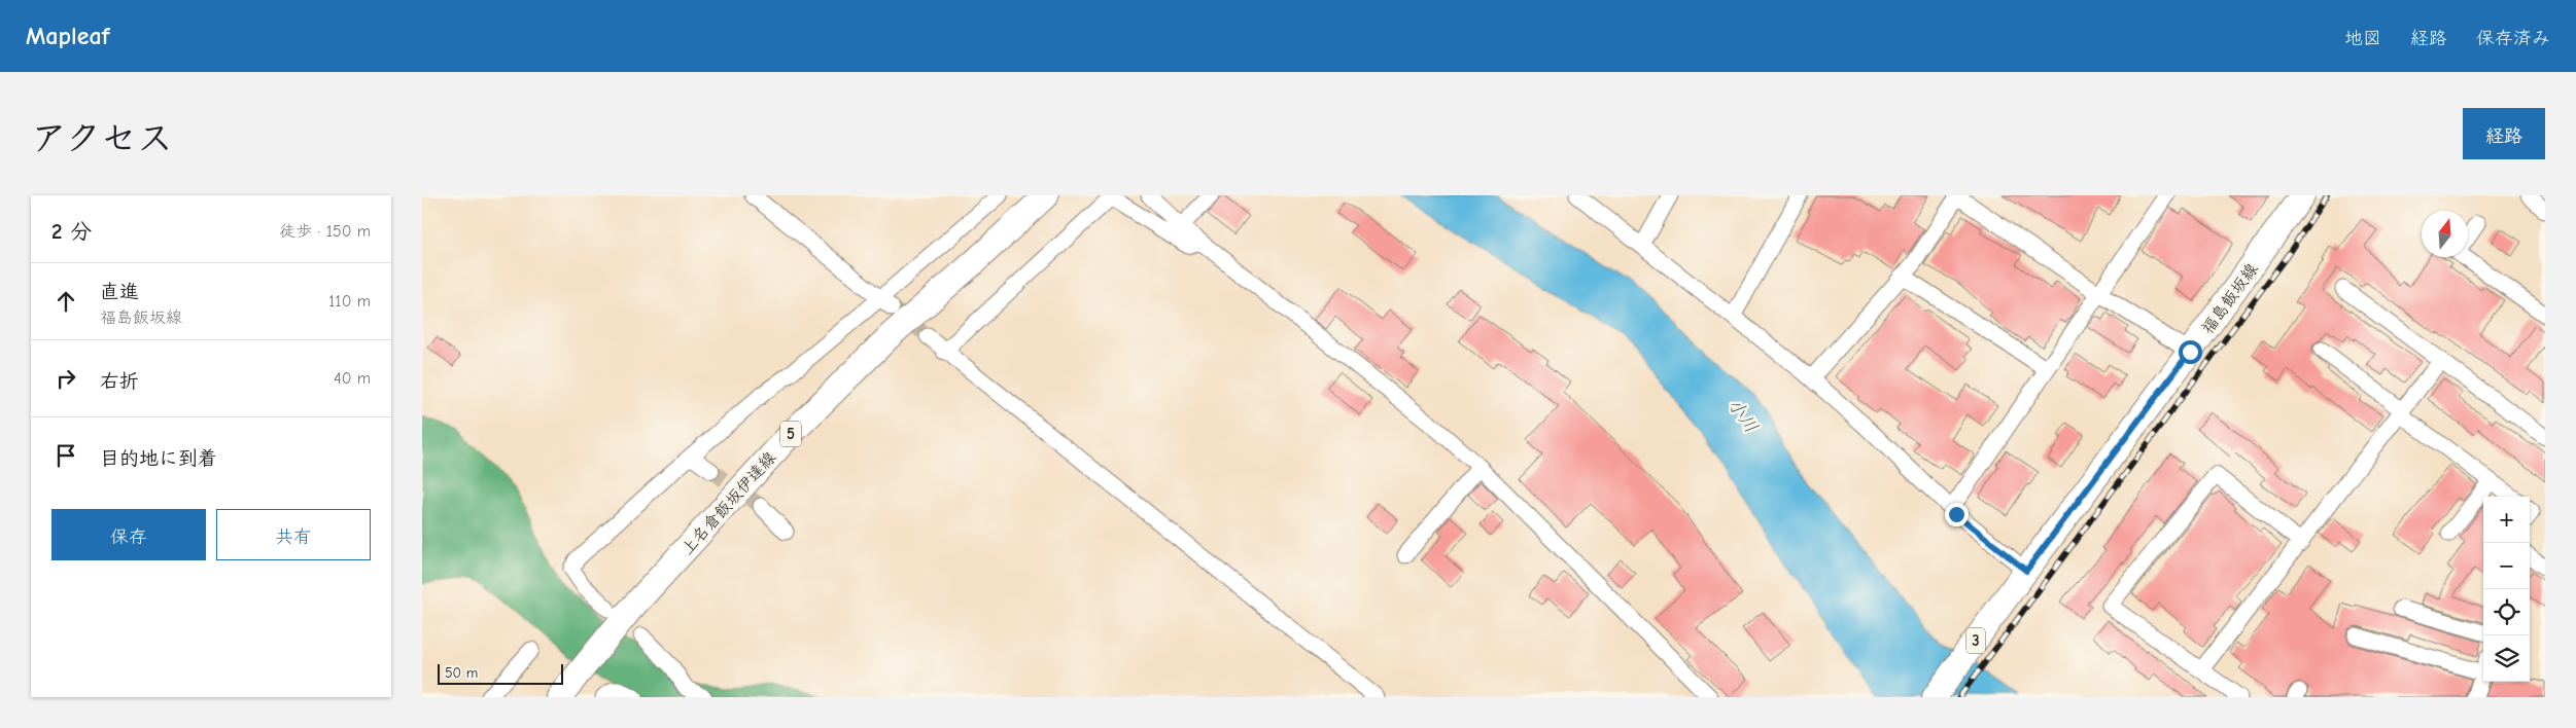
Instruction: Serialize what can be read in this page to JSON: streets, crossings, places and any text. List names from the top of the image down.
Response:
{
  "streets": {
    "main road": [
      "福島飯坂線",
      "5",
      "上名倉飯坂伊達線",
      "3"
    ]
  },
  "water": ["小川"],
  "scale_bar": "50 m",
  "north": "top",
  "page": {
    "header": "Mapleaf",
    "nav": ["地図", "経路", "保存済み"],
    "title": "アクセス",
    "buttons": [
      "経路",
      ["保存", "共有"]
    ],
    "heading": ["2 分", "徒歩 · 150 m"],
    "list": [
      ["直進", "福島飯坂線", "110 m"],
      ["右折", "40 m"],
      "目的地に到着"
    ],
    "map_buttons": ["+", "−"],
    "scale": "50 m"
  }
}
